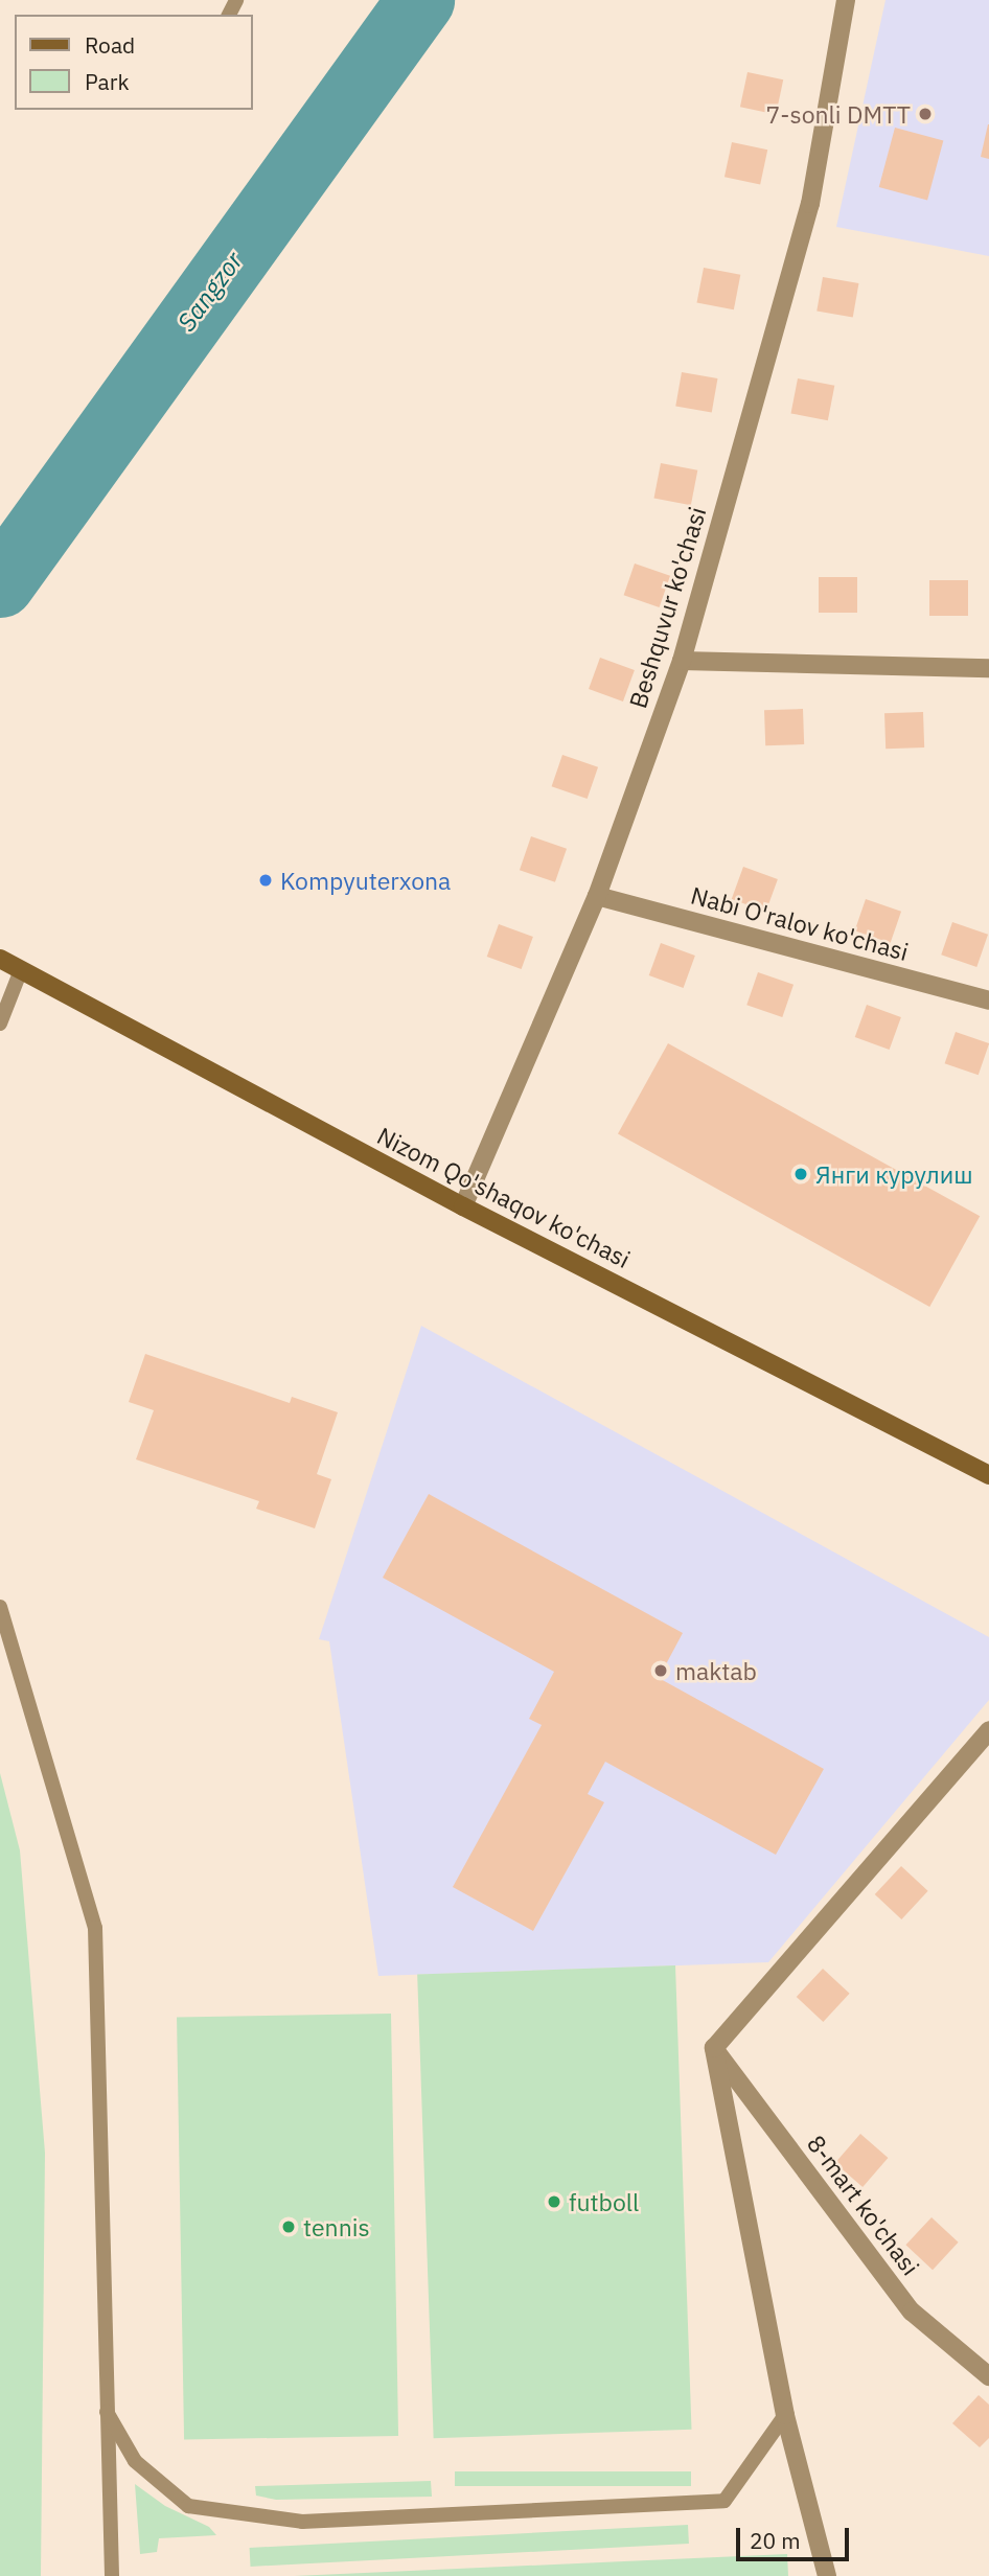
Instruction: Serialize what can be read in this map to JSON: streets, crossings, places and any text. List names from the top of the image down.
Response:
{
  "streets": {
    "main road": ["Nizom Qo'shaqov ko'chasi"],
    "street": ["Beshquvur ko'chasi", "Nabi O'ralov ko'chasi", "8-mart ko'chasi"]
  },
  "crossings": [
    ["Beshquvur ko'chasi", "Nabi O'ralov ko'chasi"],
    ["Beshquvur ko'chasi", "Nizom Qo'shaqov ko'chasi"]
  ],
  "water": ["Sangzor"],
  "places": [
    "7-sonli DMTT",
    "Kompyuterxona",
    "Янги курулиш",
    "maktab",
    "futboll",
    "tennis"
  ],
  "legend": ["Road", "Park"],
  "scale_bar": "20 m"
}
